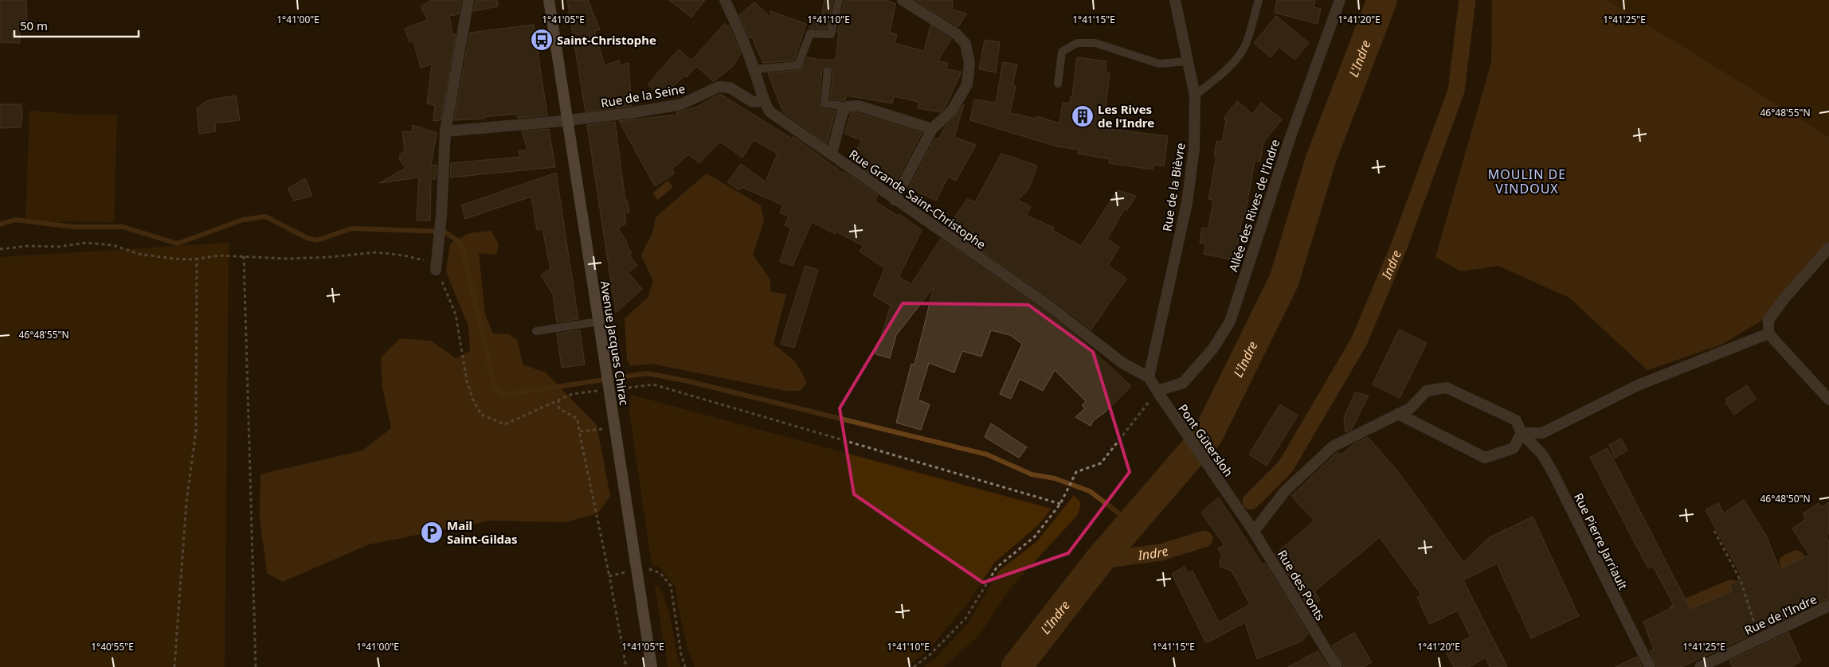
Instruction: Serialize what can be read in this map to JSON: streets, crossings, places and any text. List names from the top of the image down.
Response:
{
  "streets": {
    "main road": ["Avenue Jacques Chirac"],
    "street": [
      "Rue de la Seine",
      "Rue de la Bièvre",
      "Rue Grande Saint-Christophe",
      "Allée des Rives de l'Indre",
      "Pont Gütersloh",
      "Rue Pierre Jarriault",
      "Rue des Ponts",
      "Rue de l'Indre"
    ]
  },
  "crossings": [
    ["Rue de la Seine", "Rue Grande Saint-Christophe"],
    ["Rue de la Seine", "Avenue Jacques Chirac"],
    ["Rue de la Bièvre", "Rue Grande Saint-Christophe"],
    ["Rue de la Bièvre", "Pont Gütersloh"],
    ["Rue Grande Saint-Christophe", "Pont Gütersloh"],
    ["Allée des Rives de l'Indre", "Pont Gütersloh"],
    ["Pont Gütersloh", "Rue des Ponts"],
    ["Rue Pierre Jarriault", "Rue des Ponts"]
  ],
  "districts": ["MOULIN DE VINDOUX"],
  "water": ["L'Indre", "Indre"],
  "places": {
    "bus stop": ["Saint-Christophe"],
    "building": ["Les Rives de l'Indre"],
    "parking": ["Mail Saint-Gildas"]
  },
  "scale_bar": "50 m",
  "coordinates": [
    "1°41'00\"E",
    "1°41'05\"E",
    "1°41'10\"E",
    "1°41'15\"E",
    "1°41'20\"E",
    "1°41'25\"E",
    "46°48'55\"N",
    "46°48'50\"N",
    "1°40'55\"E"
  ]
}
